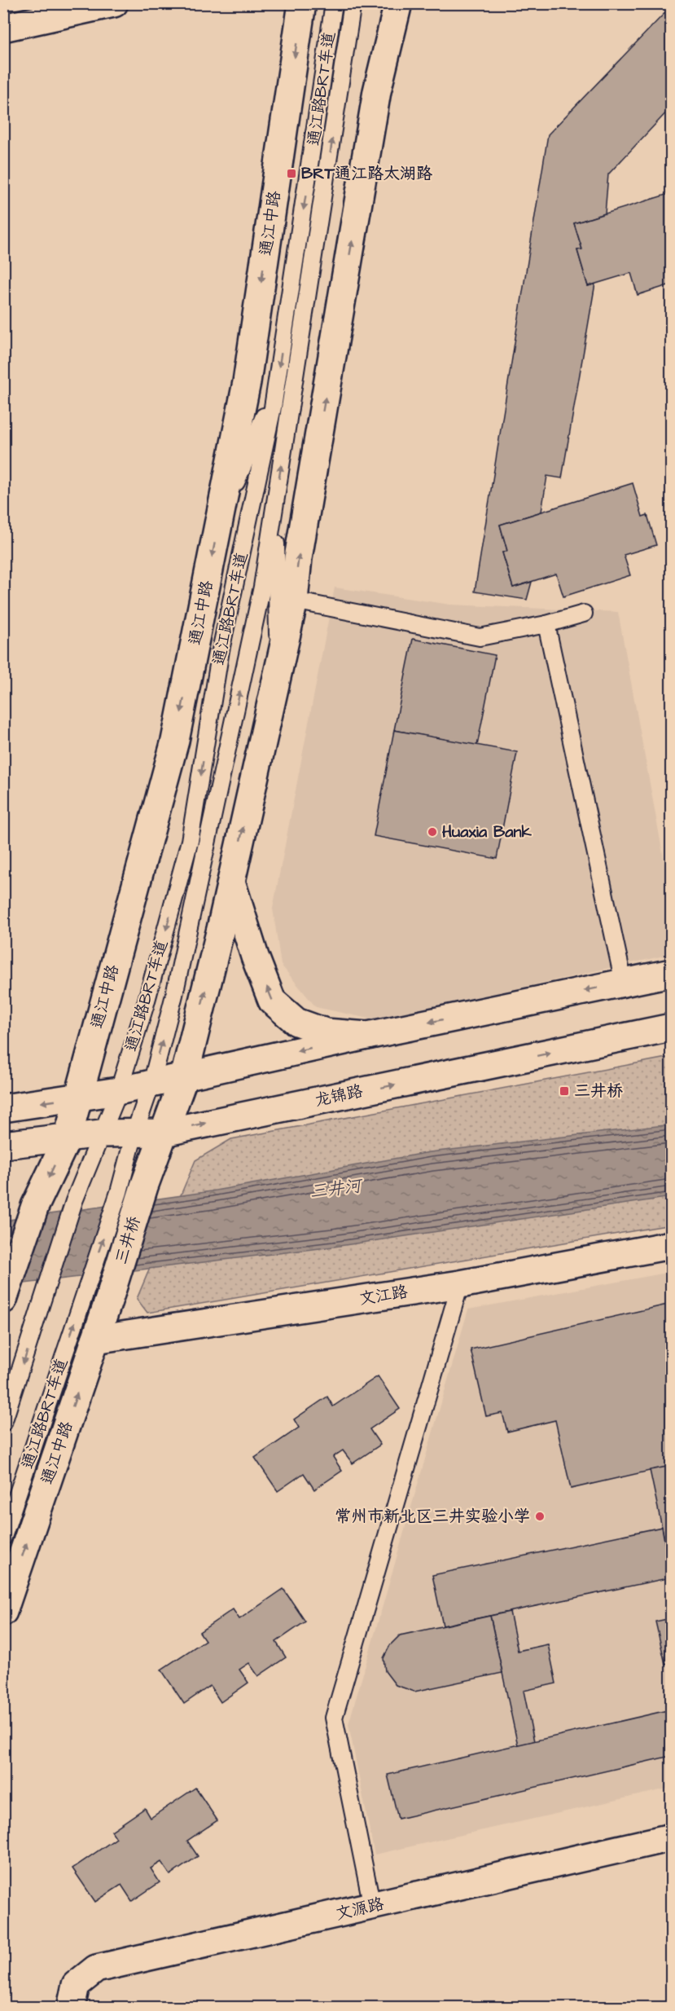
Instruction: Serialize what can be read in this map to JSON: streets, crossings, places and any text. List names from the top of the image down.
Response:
{
  "streets": {
    "main road": [
      "通江中路",
      "龙锦路",
      "三井桥",
      "文江路",
      "文源路"
    ],
    "lane": ["通江路BRT车道"]
  },
  "crossings": [
    ["通江路BRT车道", "通江中路"],
    ["通江路BRT车道", "龙锦路"],
    ["通江路BRT车道", "三井桥"],
    ["通江中路", "龙锦路"],
    ["通江中路", "三井桥"],
    ["通江中路", "文江路"],
    ["龙锦路", "三井桥"]
  ],
  "water": ["三井河"],
  "places": {
    "transit": ["BRT通江路太湖路", "三井桥"],
    "other": ["Huaxia Bank", "常州市新北区三井实验小学"]
  }
}
